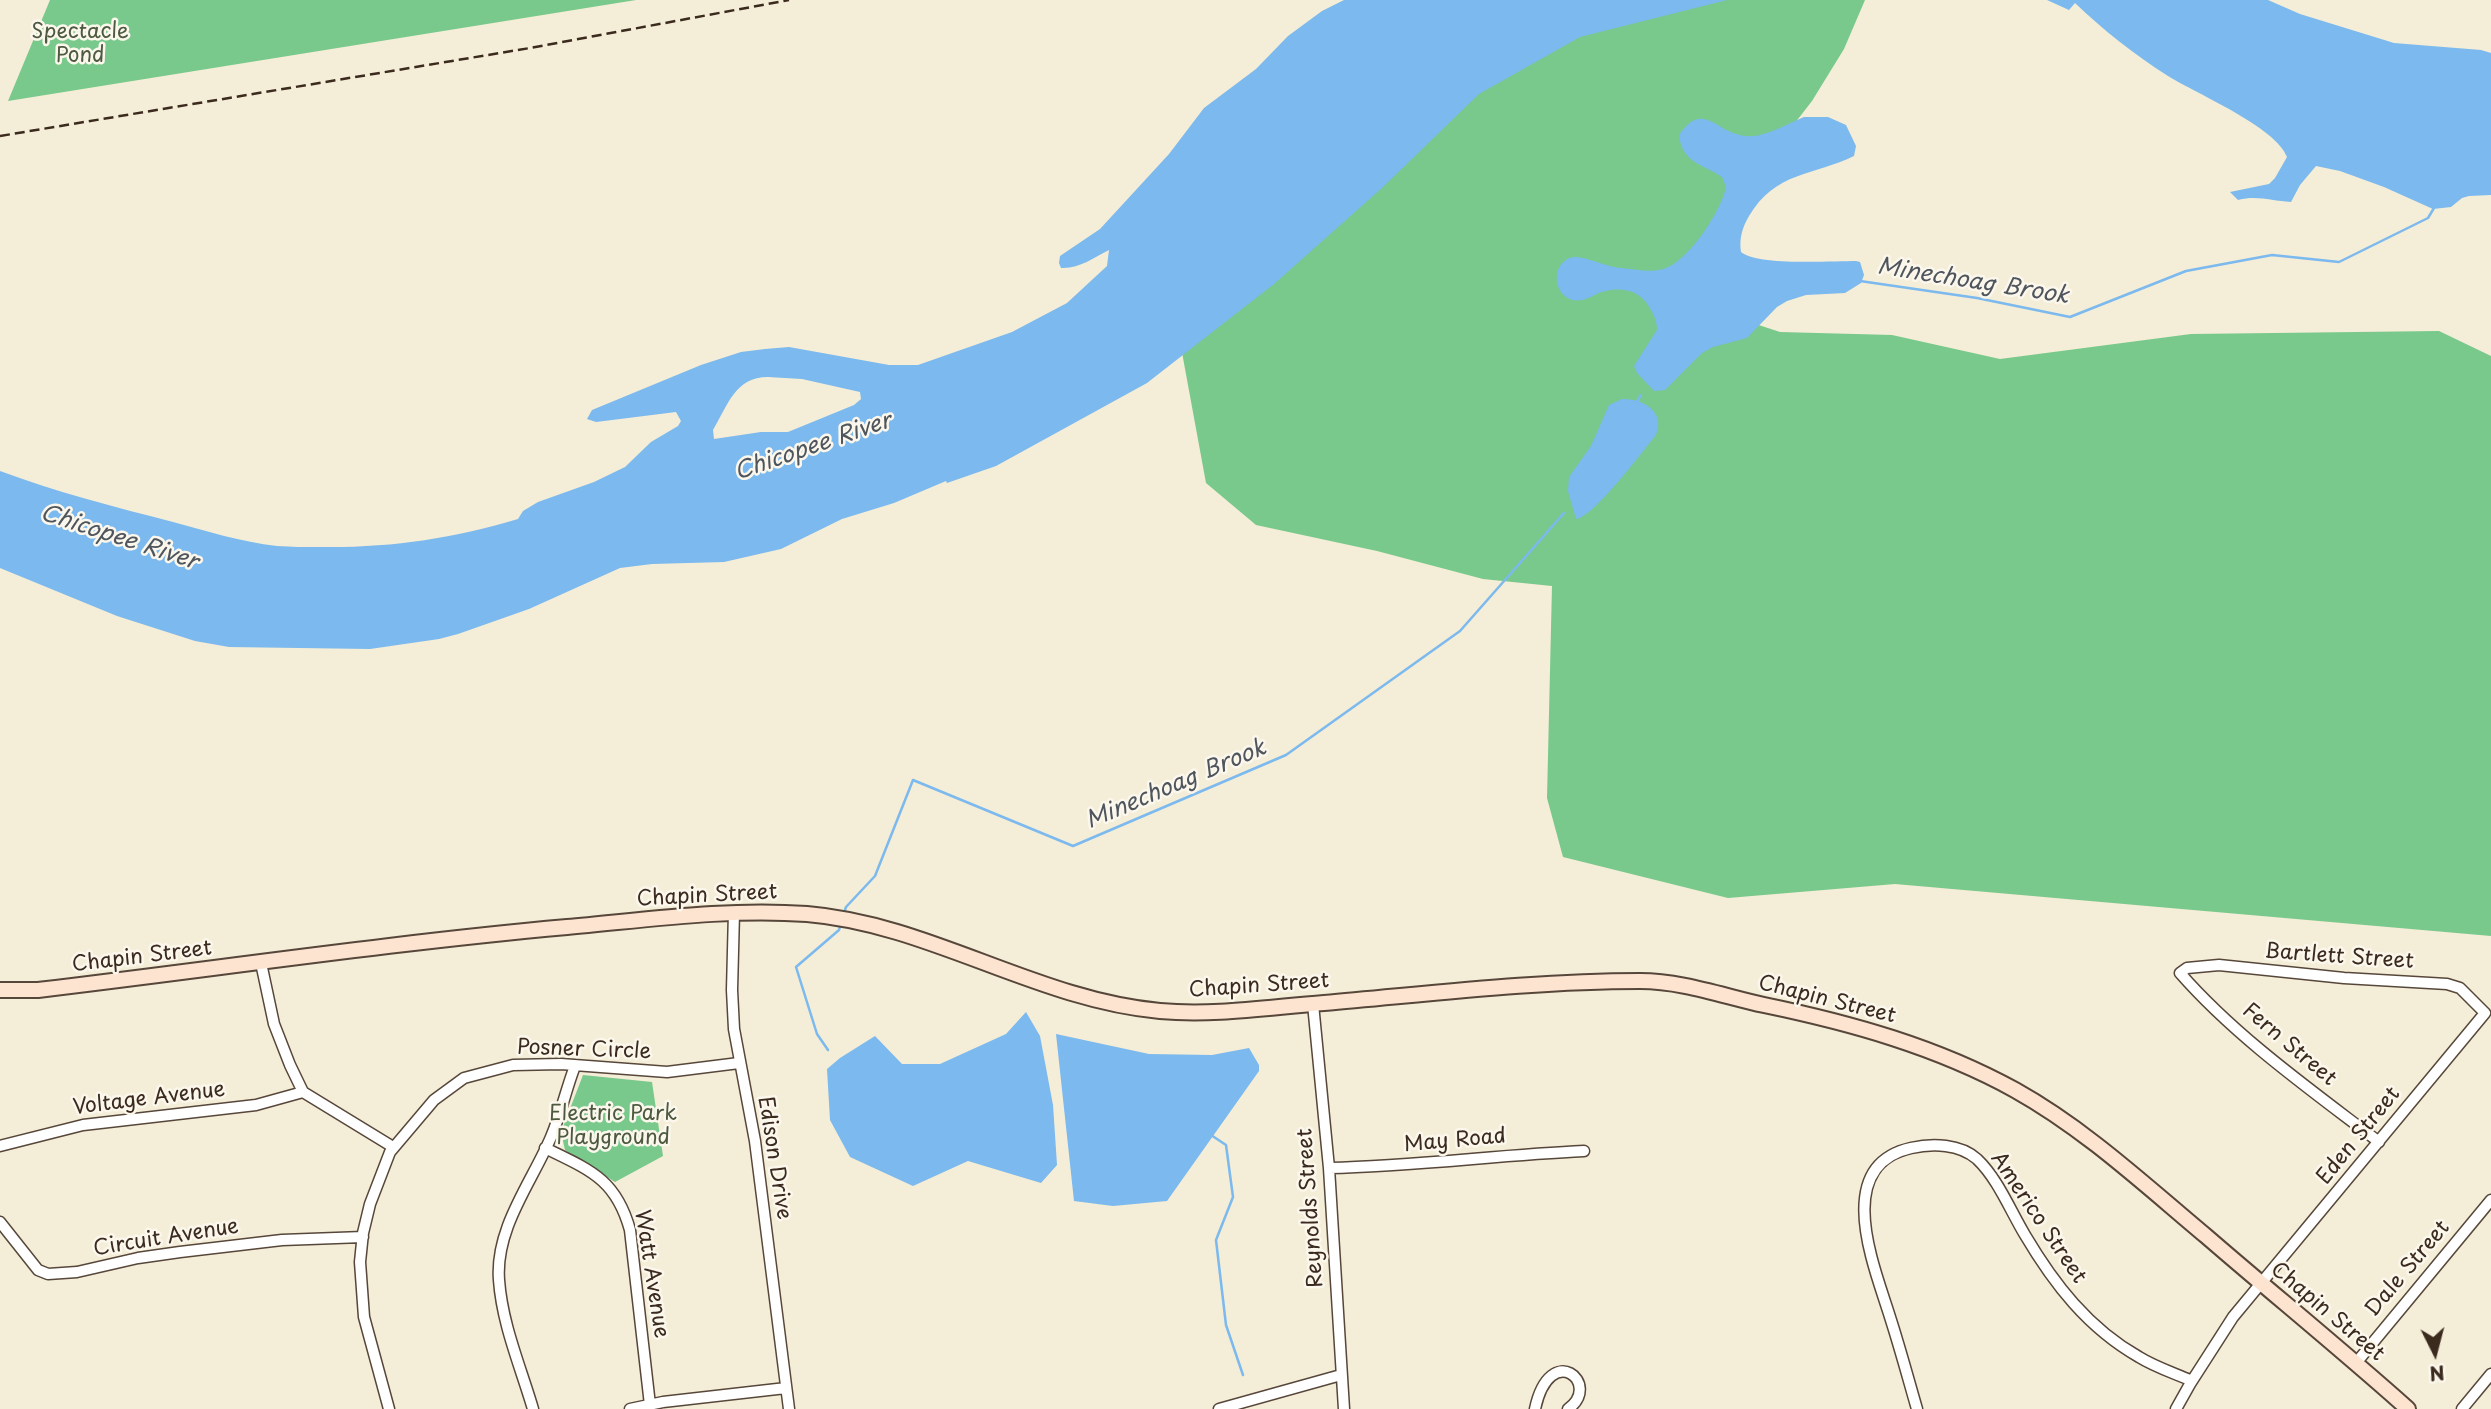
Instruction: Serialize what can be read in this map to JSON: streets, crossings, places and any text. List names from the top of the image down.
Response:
{
  "streets": {
    "main road": ["Chapin Street"],
    "street": [
      "Bartlett Street",
      "Fern Street",
      "Posner Circle",
      "Voltage Avenue",
      "Eden Street",
      "May Road",
      "Edison Drive",
      "Reynolds Street",
      "Americo Street",
      "Circuit Avenue",
      "Dale Street",
      "Watt Avenue"
    ]
  },
  "crossings": [
    ["Chapin Street", "Eden Street"],
    ["Chapin Street", "Edison Drive"],
    ["Chapin Street", "Reynolds Street"],
    ["Chapin Street", "Dale Street"],
    ["Bartlett Street", "Fern Street"],
    ["Bartlett Street", "Eden Street"],
    ["Fern Street", "Eden Street"],
    ["Posner Circle", "Edison Drive"],
    ["Posner Circle", "Circuit Avenue"],
    ["Eden Street", "Americo Street"],
    ["May Road", "Reynolds Street"]
  ],
  "water": ["Minechoag Brook", "Chicopee River"],
  "parks": ["Spectacle Pond", "Electric Park Playground"],
  "north": "bottom"
}
